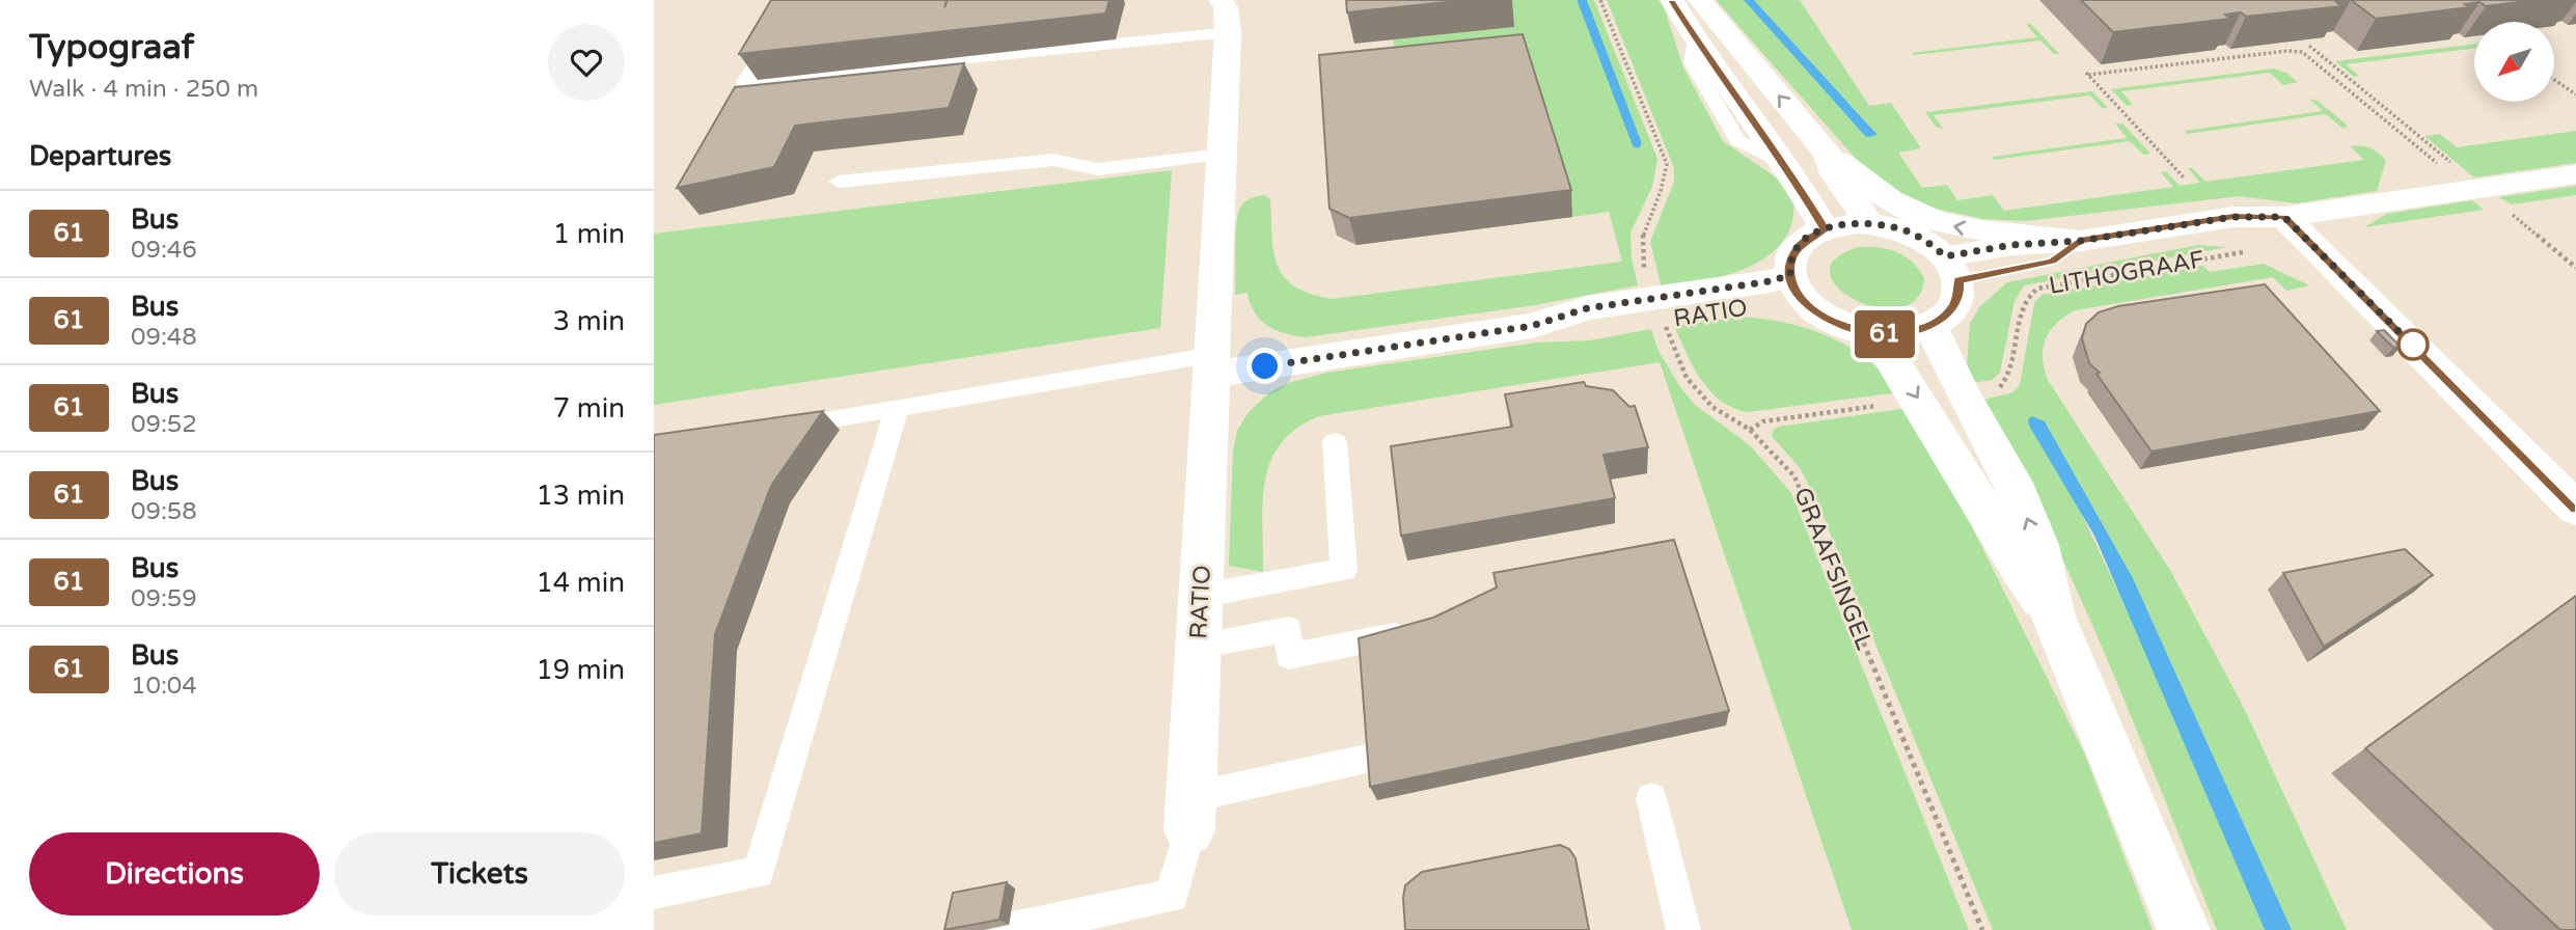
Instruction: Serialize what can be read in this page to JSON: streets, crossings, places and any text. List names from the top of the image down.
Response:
{
  "streets": {
    "street": ["LITHOGRAAF", "RATIO"],
    "path": ["GRAAFSINGEL"]
  },
  "crossings": [
    ["LITHOGRAAF", "RATIO"],
    ["RATIO", "GRAAFSINGEL"]
  ],
  "lines": ["bus line 61"],
  "north": "bottom left",
  "page": {
    "heading": [
      ["Typograaf", "Walk · 4 min · 250 m"],
      "Departures"
    ],
    "on_map": "61",
    "list": [
      {
        "mark": "61",
        "name": "Bus",
        "note": "09:46",
        "value": "1 min"
      },
      {
        "mark": "61",
        "name": "Bus",
        "note": "09:48",
        "value": "3 min"
      },
      {
        "mark": "61",
        "name": "Bus",
        "note": "09:52",
        "value": "7 min"
      },
      {
        "mark": "61",
        "name": "Bus",
        "note": "09:58",
        "value": "13 min"
      },
      {
        "mark": "61",
        "name": "Bus",
        "note": "09:59",
        "value": "14 min"
      },
      {
        "mark": "61",
        "name": "Bus",
        "note": "10:04",
        "value": "19 min"
      }
    ],
    "buttons": ["Directions", "Tickets"]
  }
}
